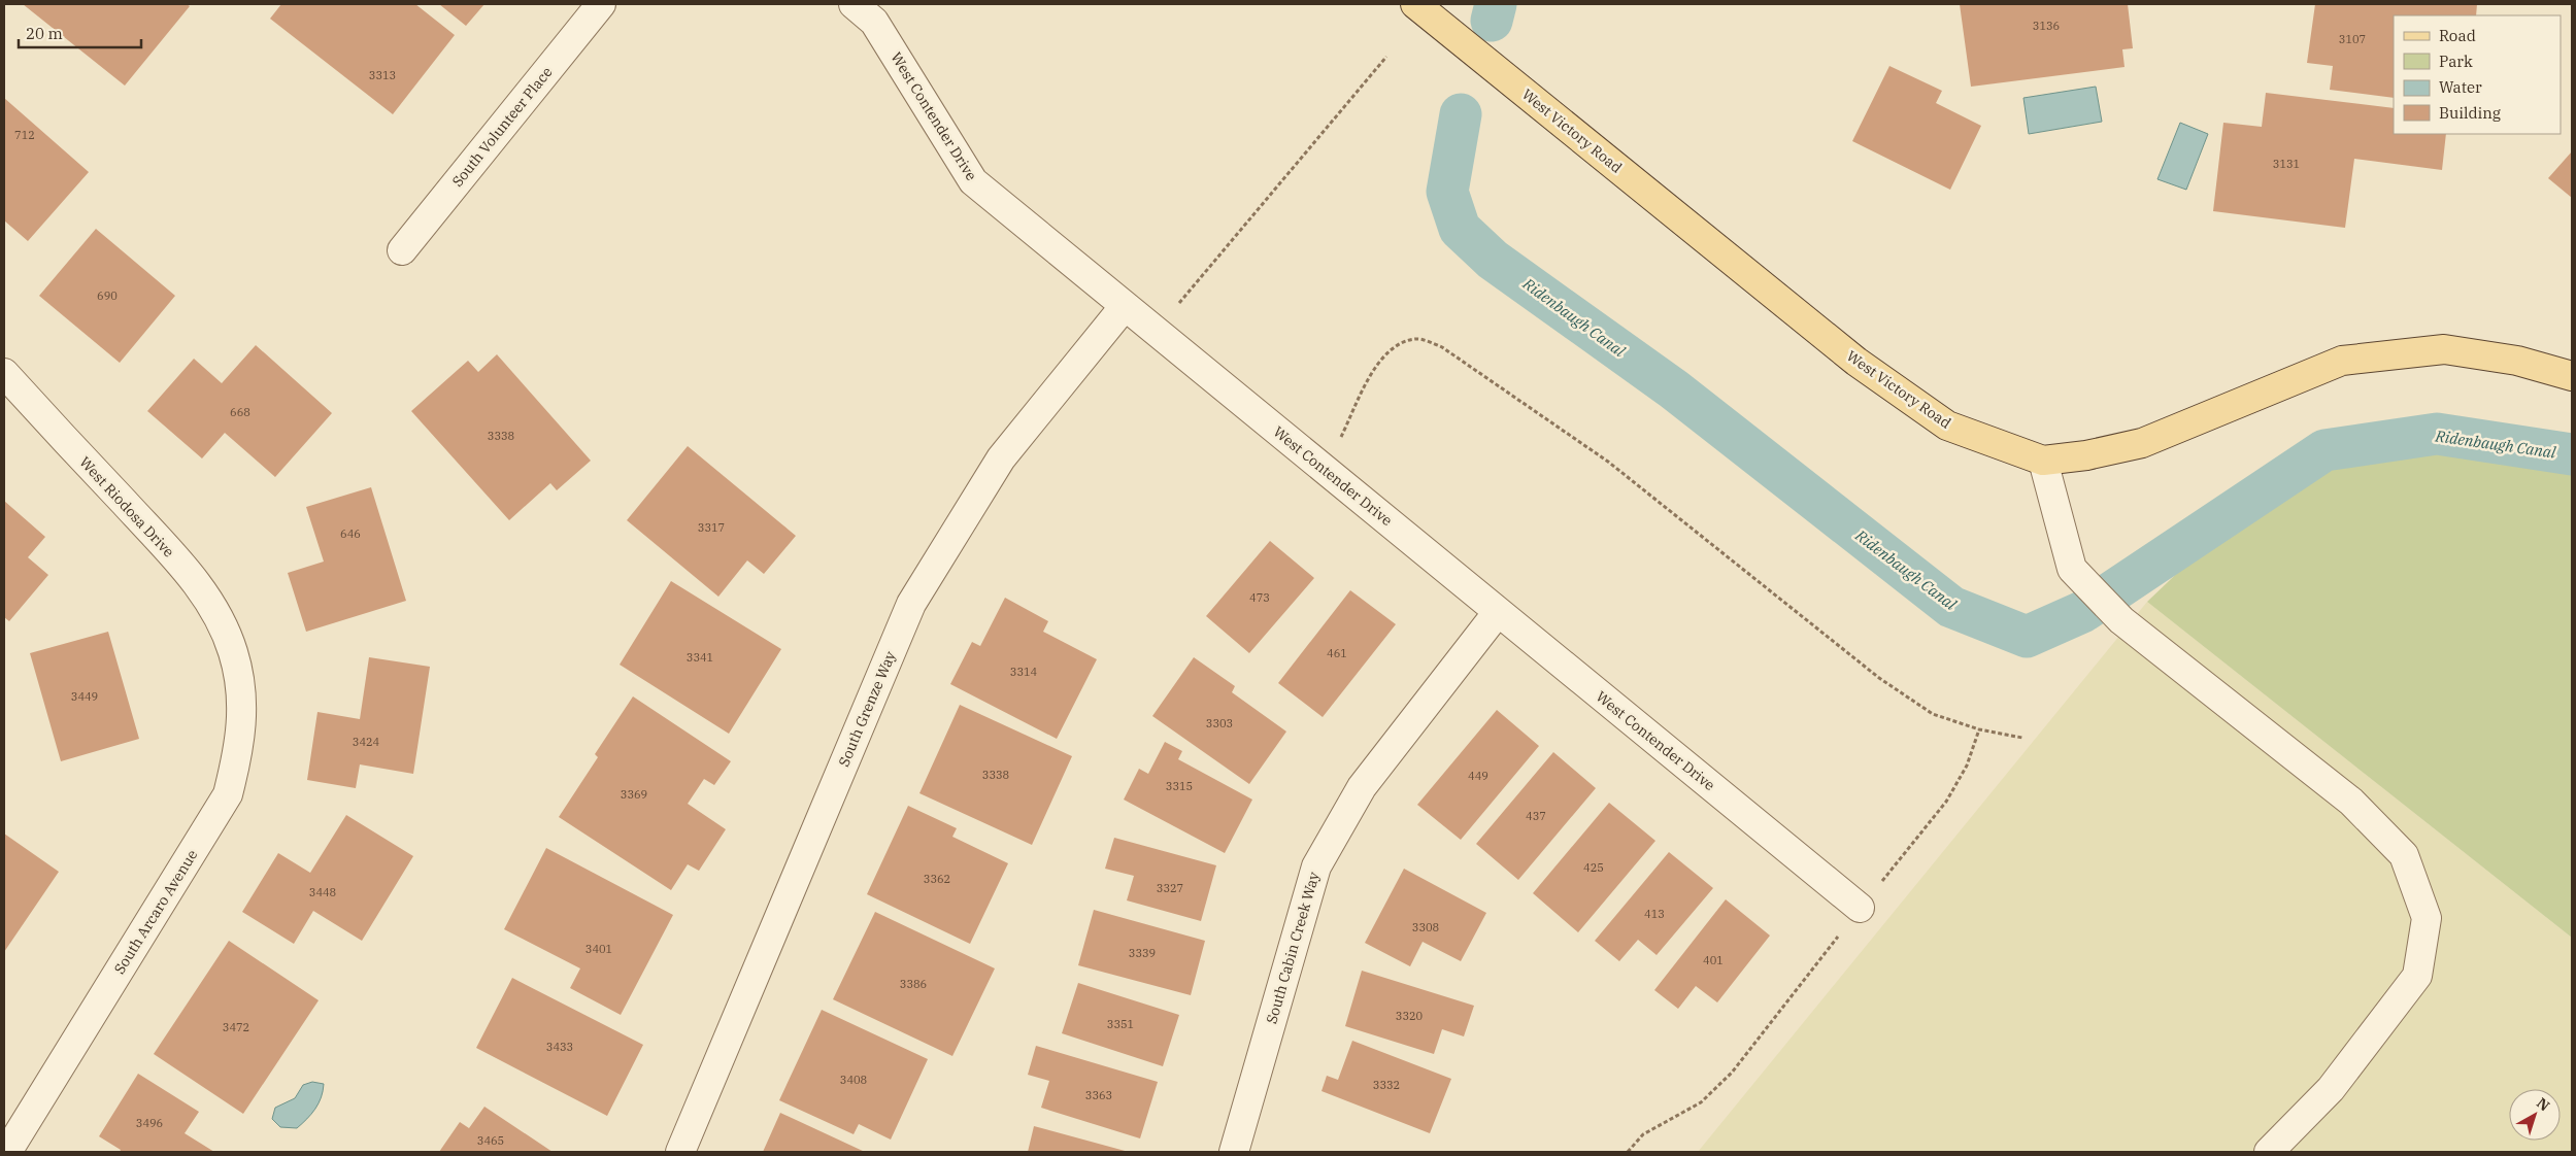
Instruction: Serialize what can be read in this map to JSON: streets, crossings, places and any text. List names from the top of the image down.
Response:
{
  "streets": {
    "main road": ["West Victory Road"],
    "street": [
      "West Contender Drive",
      "South Volunteer Place",
      "West Riodosa Drive",
      "South Grenze Way",
      "South Arcaro Avenue",
      "South Cabin Creek Way"
    ]
  },
  "crossings": [
    ["West Contender Drive", "South Grenze Way"],
    ["West Contender Drive", "South Cabin Creek Way"],
    ["West Riodosa Drive", "South Arcaro Avenue"]
  ],
  "water": ["Ridenbaugh Canal"],
  "house_numbers": [
    "3136",
    "3107",
    "3313",
    "712",
    "3131",
    "690",
    "668",
    "3338",
    "3317",
    "646",
    "473",
    "461",
    "3341",
    "3314",
    "3449",
    "3303",
    "3424",
    "3338",
    "449",
    "3315",
    "3369",
    "437",
    "425",
    "3362",
    "3327",
    "3448",
    "413",
    "3308",
    "3401",
    "3339",
    "401",
    "3386",
    "3320",
    "3351",
    "3472",
    "3433",
    "3408",
    "3332",
    "3363",
    "3496",
    "3465"
  ],
  "legend": [
    "Road",
    "Park",
    "Water",
    "Building"
  ],
  "scale_bar": "20 m",
  "north": "top right"
}
